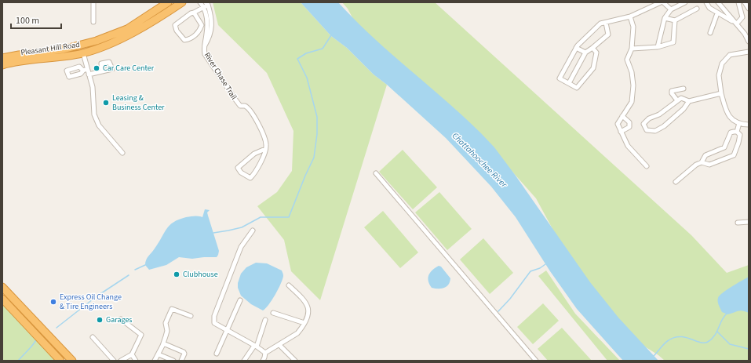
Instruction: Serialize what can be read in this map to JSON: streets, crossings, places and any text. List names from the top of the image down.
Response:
{
  "streets": {
    "highway": ["Pleasant Hill Road"],
    "street": ["River Chase Trail"]
  },
  "water": ["Chattahoochee River"],
  "places": [
    "Car Care Center",
    "Leasing & Business Center",
    "Clubhouse",
    "Express Oil Change & Tire Engineers",
    "Garages"
  ],
  "scale_bar": "100 m"
}
